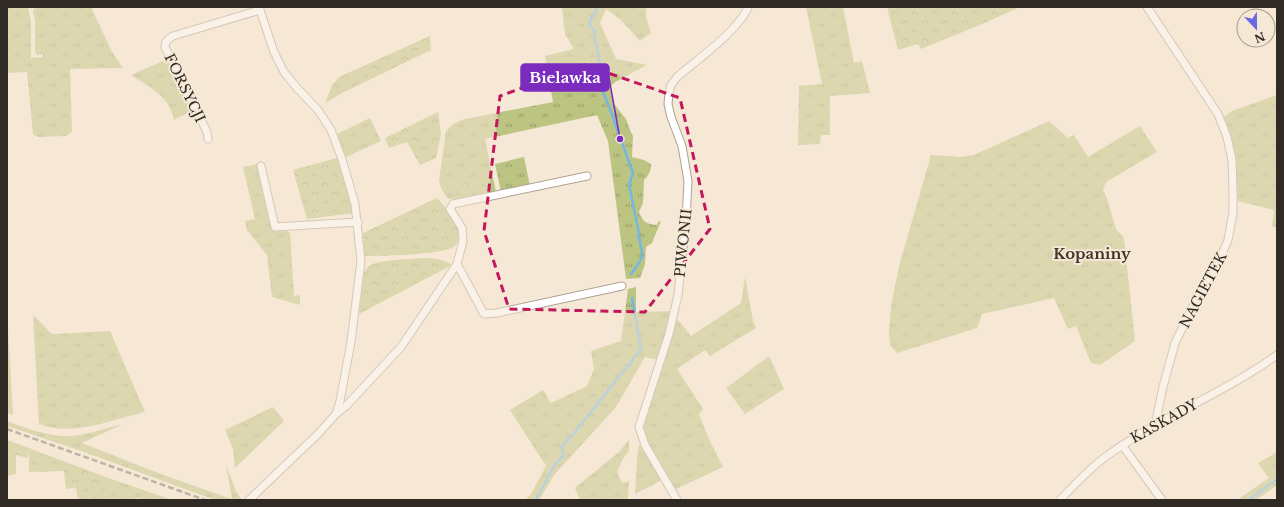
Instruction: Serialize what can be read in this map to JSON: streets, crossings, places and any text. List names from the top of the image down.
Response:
{
  "streets": {
    "street": [
      "FORSYCJI",
      "PIWONII",
      "NAGIETEK",
      "KASKADY"
    ]
  },
  "crossings": [
    ["NAGIETEK", "KASKADY"]
  ],
  "districts": ["Kopaniny"],
  "places": ["Bielawka"],
  "north": "bottom"
}
